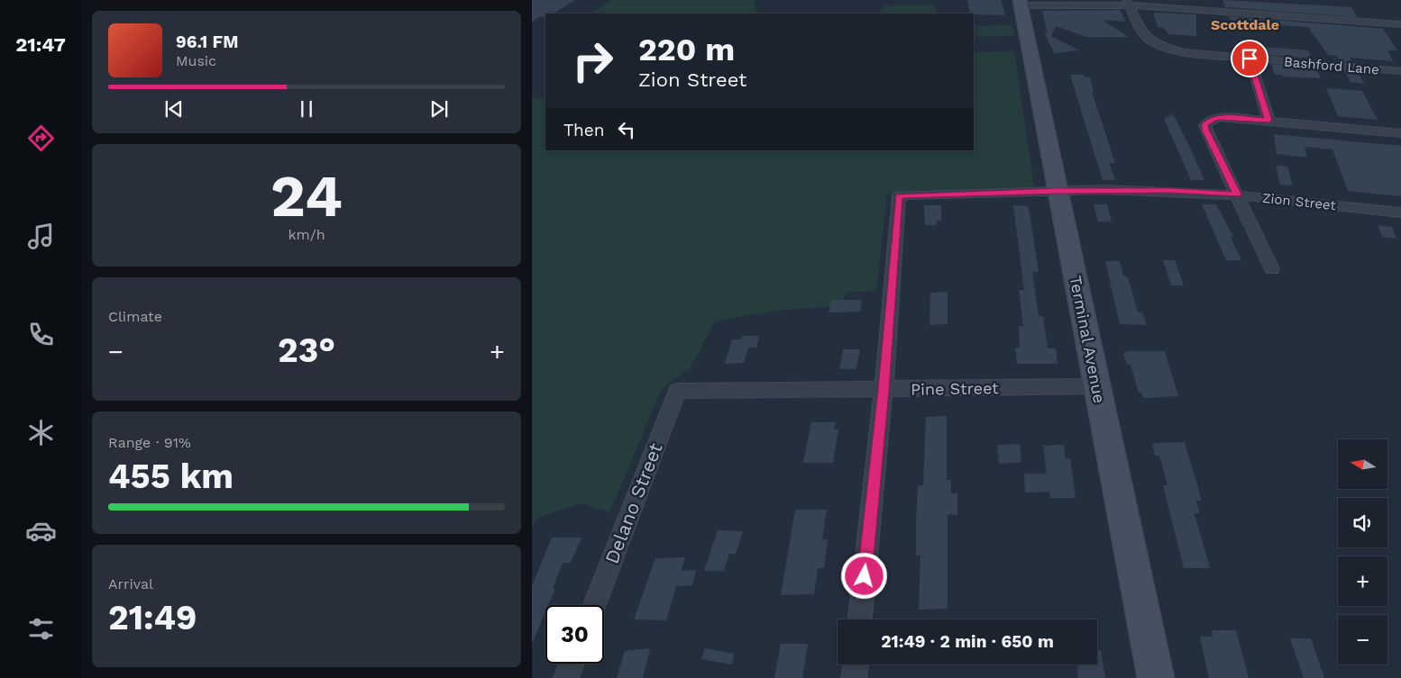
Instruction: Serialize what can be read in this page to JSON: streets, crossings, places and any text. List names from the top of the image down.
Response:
{
  "streets": {
    "street": [
      "Bashford Lane",
      "Zion Street",
      "Terminal Avenue",
      "Pine Street",
      "Delano Street"
    ]
  },
  "crossings": [
    ["Zion Street", "Terminal Avenue"],
    ["Zion Street", "Pine Street"],
    ["Terminal Avenue", "Pine Street"],
    ["Pine Street", "Delano Street"]
  ],
  "districts": ["Scottdale"],
  "north": "left",
  "page": {
    "tabs": "21:47",
    "turn": ["220 m", "Zion Street"],
    "song": ["96.1 FM", "Music"],
    "then": "Then",
    "tile": [
      ["24", "km/h"],
      "Climate",
      ["Range · 91%", "455 km"],
      ["Arrival", "21:49"]
    ],
    "heat": ["−", "23°", "+"],
    "map_buttons": ["+", "−"],
    "limit": "30",
    "trip": "21:49 · 2 min · 650 m"
  }
}
